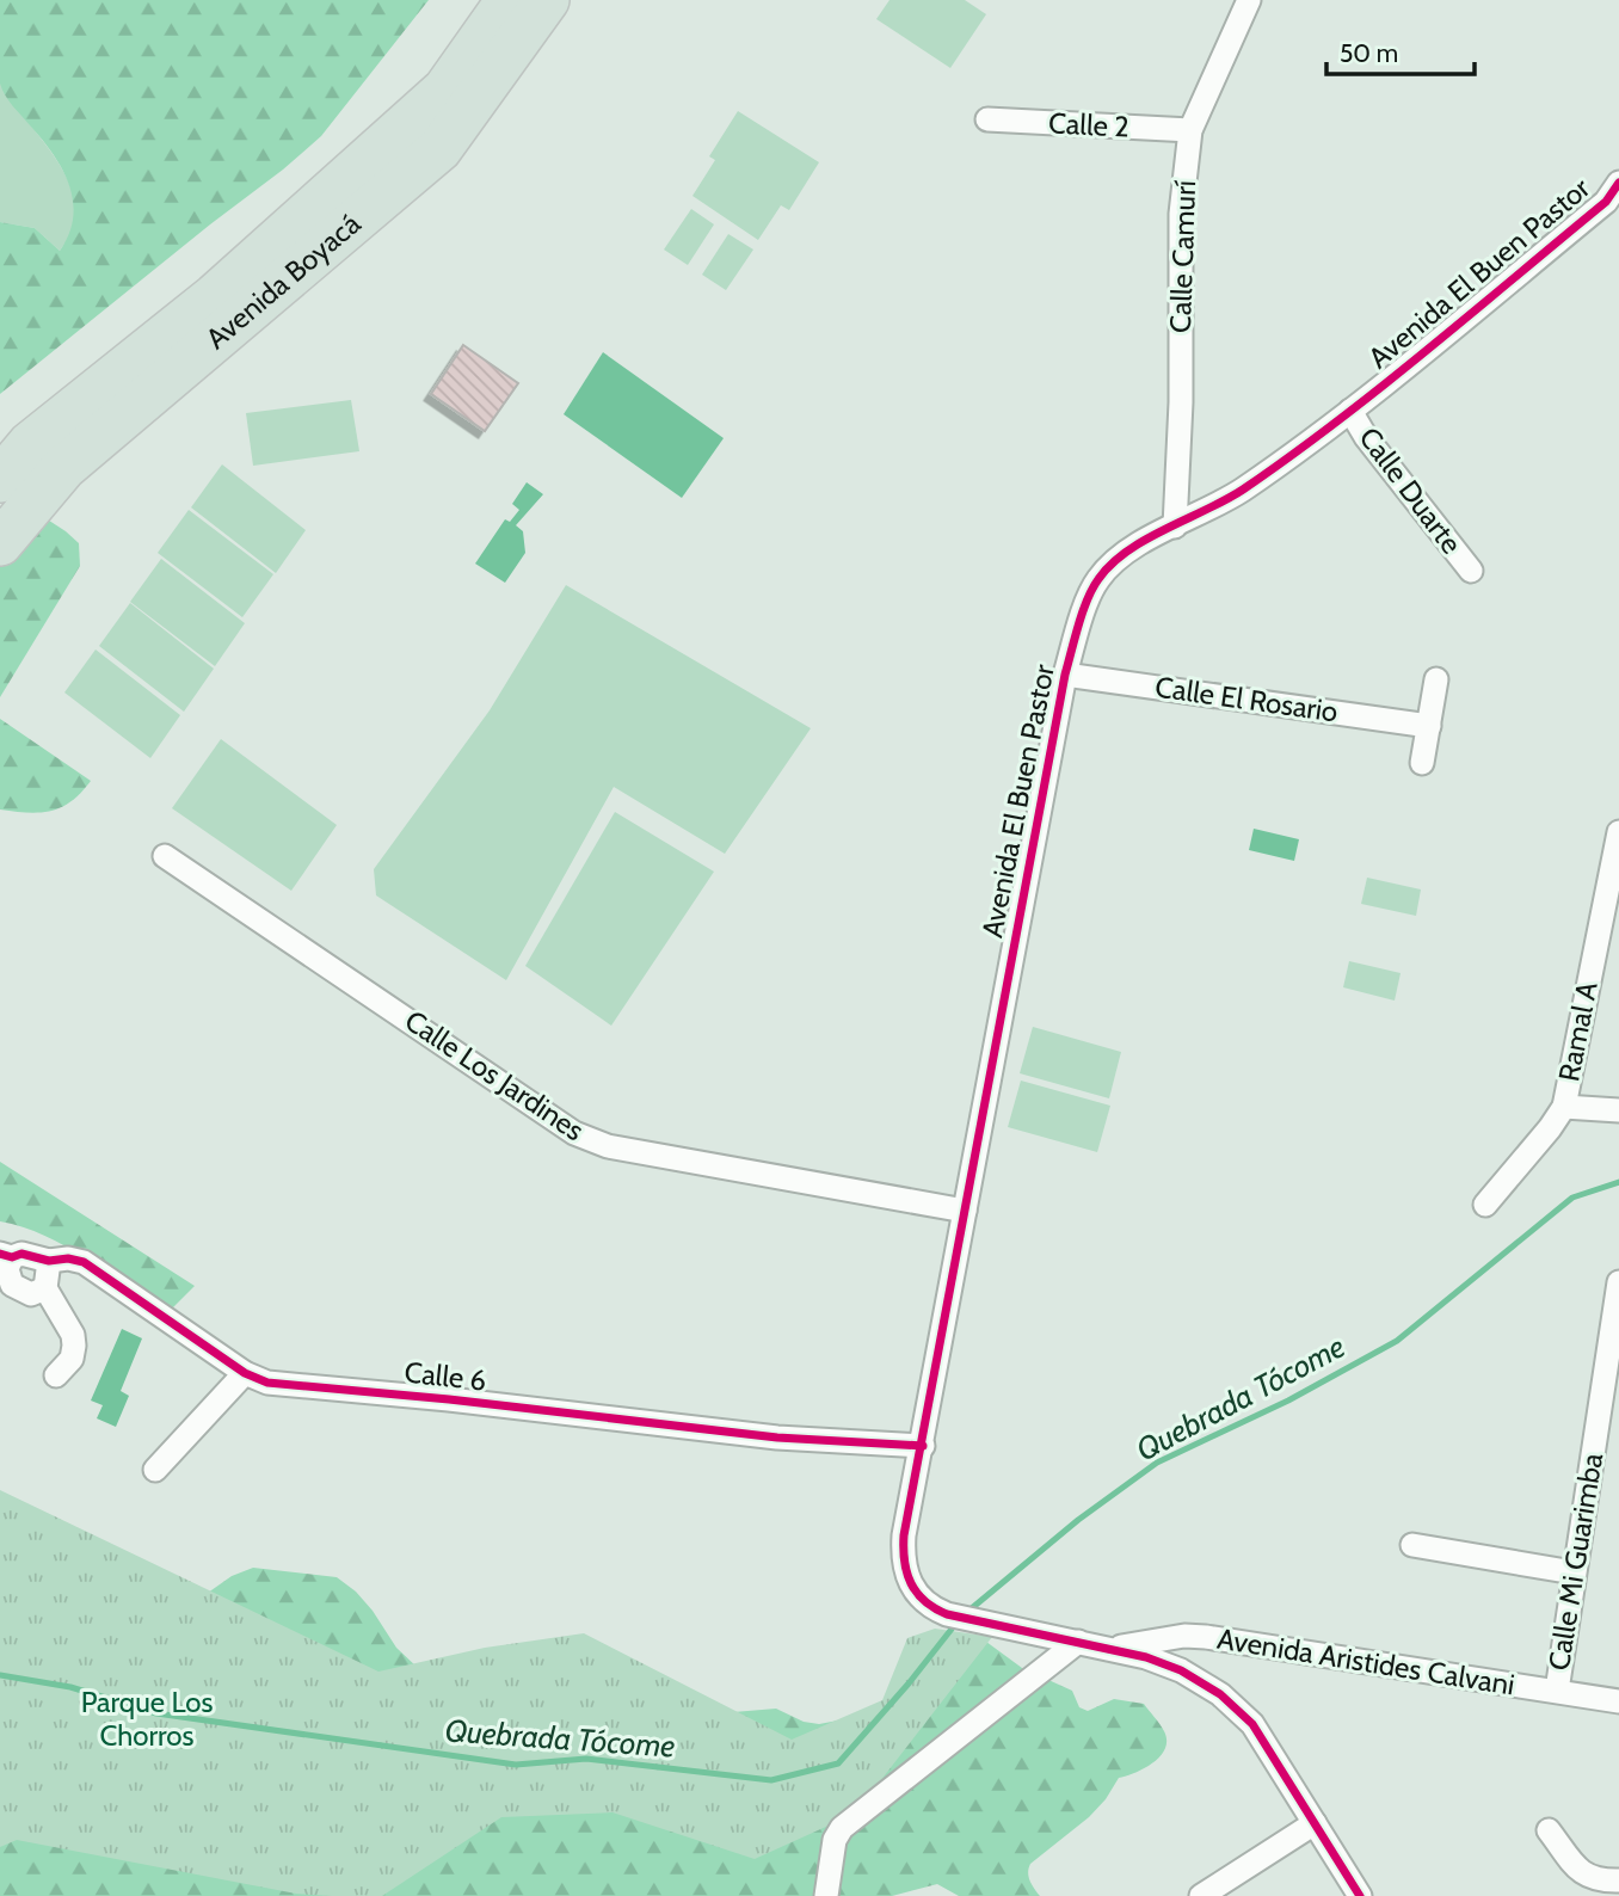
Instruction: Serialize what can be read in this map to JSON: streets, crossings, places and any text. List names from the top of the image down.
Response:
{
  "streets": {
    "highway": ["Avenida Boyacá"],
    "street": [
      "Calle 2",
      "Calle Camurí",
      "Avenida El Buen Pastor",
      "Calle Duarte",
      "Calle El Rosario",
      "Ramal A",
      "Calle Los Jardines",
      "Calle 6",
      "Calle Mi Guarimba",
      "Avenida Aristides Calvani"
    ]
  },
  "crossings": [
    ["Calle 2", "Calle Camurí"],
    ["Calle Camurí", "Avenida El Buen Pastor"],
    ["Avenida El Buen Pastor", "Calle Duarte"],
    ["Avenida El Buen Pastor", "Calle El Rosario"],
    ["Avenida El Buen Pastor", "Calle Los Jardines"],
    ["Avenida El Buen Pastor", "Calle 6"],
    ["Avenida El Buen Pastor", "Avenida Aristides Calvani"],
    ["Calle Mi Guarimba", "Avenida Aristides Calvani"]
  ],
  "water": ["Quebrada Tócome"],
  "parks": ["Parque Los Chorros"],
  "scale_bar": "50 m"
}
